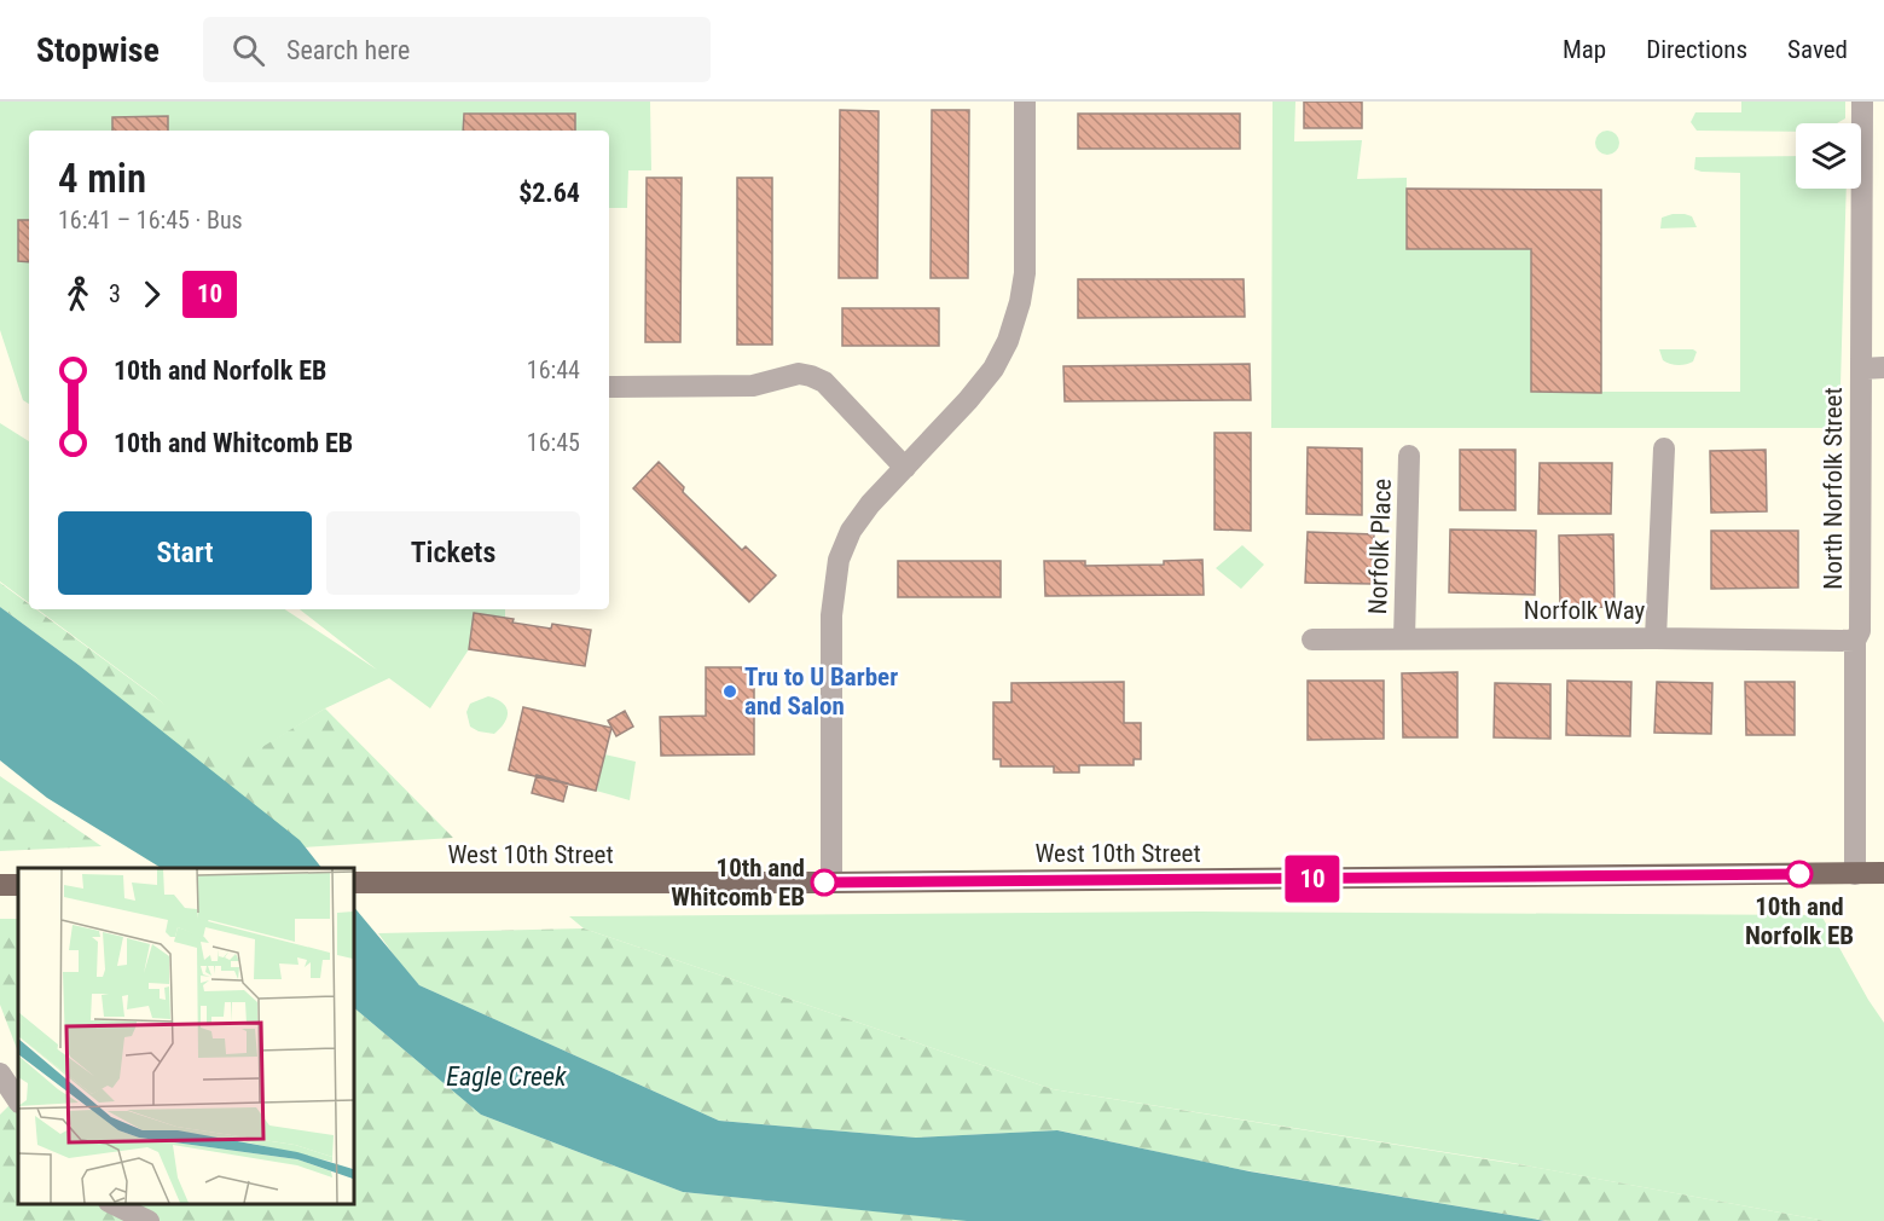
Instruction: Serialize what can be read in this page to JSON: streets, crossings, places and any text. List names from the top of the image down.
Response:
{
  "streets": {
    "main road": ["West 10th Street"],
    "street": ["North Norfolk Street", "Norfolk Place", "Norfolk Way"]
  },
  "crossings": [
    ["North Norfolk Street", "Norfolk Way"],
    ["North Norfolk Street", "West 10th Street"],
    ["Norfolk Place", "Norfolk Way"]
  ],
  "water": ["Eagle Creek"],
  "places": ["Tru to U Barber and Salon", "10th and Norfolk EB", "10th and Whitcomb EB"],
  "lines": ["bus line 10"],
  "page": {
    "header": "Stopwise",
    "search": "Search here",
    "nav": ["Map", "Directions", "Saved"],
    "on_map": "10",
    "heading": ["4 min", "16:41 – 16:45 · Bus", "$2.64"],
    "legs": ["3", "10"],
    "list": [
      {
        "name": "10th and Norfolk EB",
        "value": "16:44"
      },
      {
        "name": "10th and Whitcomb EB",
        "value": "16:45"
      }
    ],
    "buttons": ["Start", "Tickets"]
  }
}
